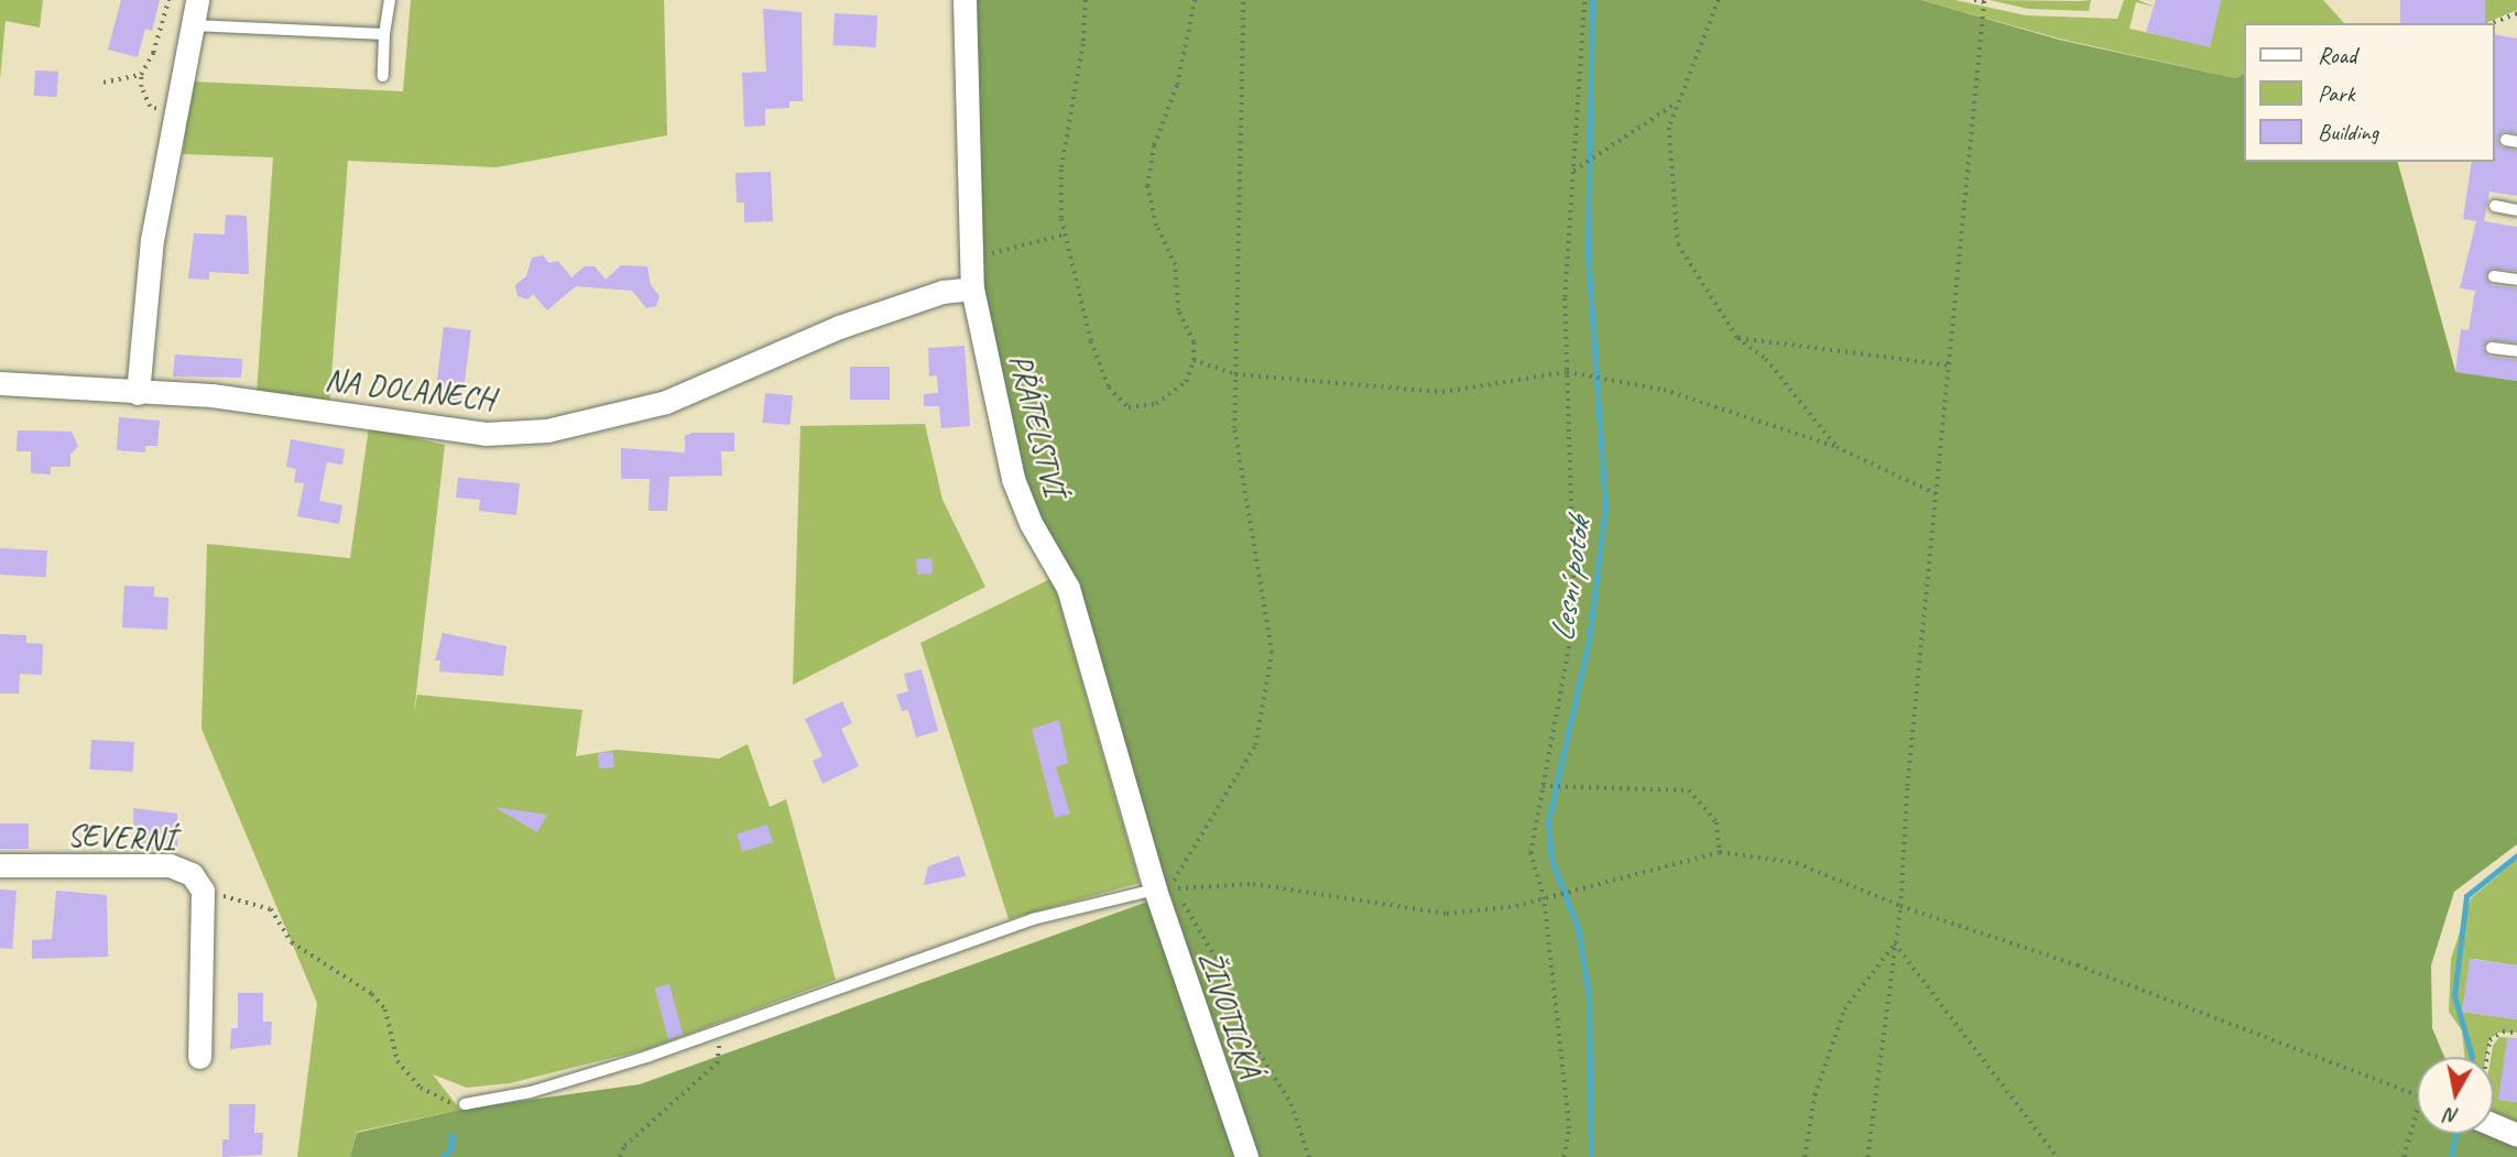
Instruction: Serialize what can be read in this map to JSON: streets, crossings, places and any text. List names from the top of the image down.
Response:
{
  "streets": {
    "street": [
      "NA DOLANECH",
      "PŘÁTELSTVÍ",
      "SEVERNÍ",
      "ŽIVOTICKÁ"
    ]
  },
  "crossings": [
    ["NA DOLANECH", "PŘÁTELSTVÍ"],
    ["PŘÁTELSTVÍ", "ŽIVOTICKÁ"]
  ],
  "water": ["Lesní potok"],
  "legend": ["Road", "Park", "Building"],
  "north": "bottom"
}
